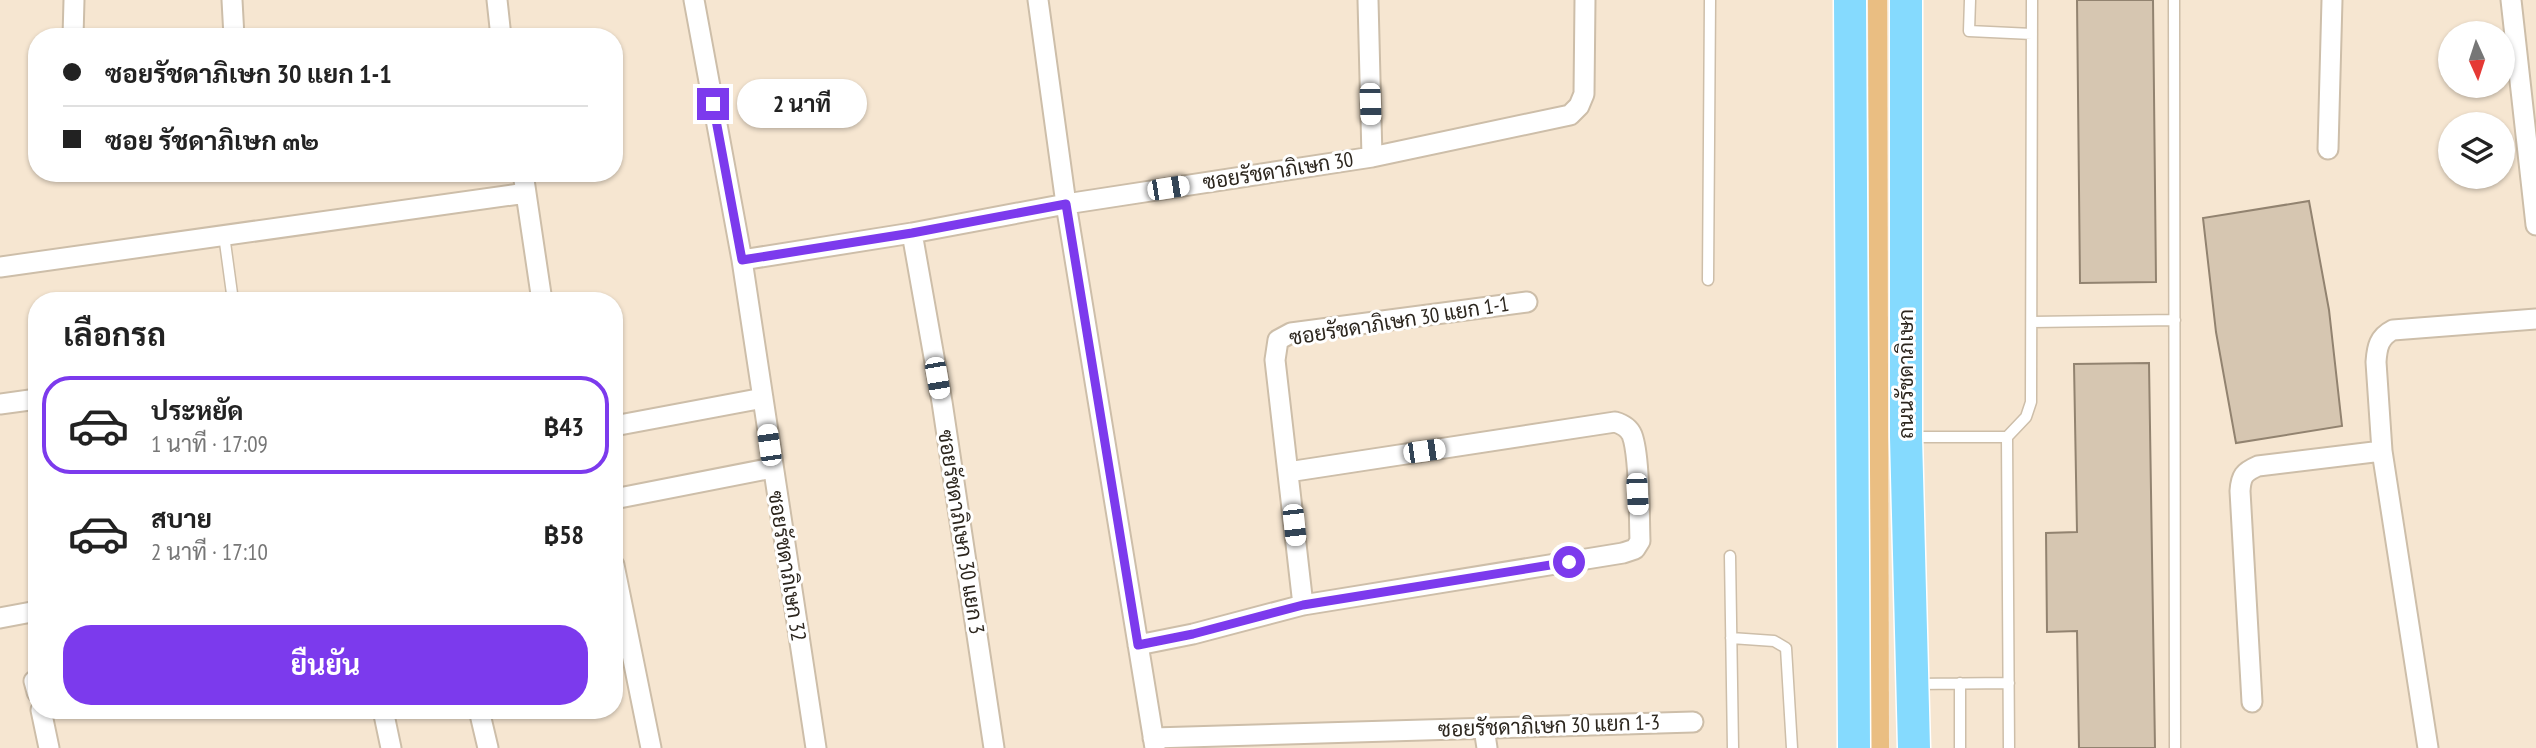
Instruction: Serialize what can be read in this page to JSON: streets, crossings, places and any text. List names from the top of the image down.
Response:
{
  "streets": {
    "main road": ["ถนนรัชดาภิเษก"],
    "street": [
      "ซอยรัชดาภิเษก 30",
      "ซอยรัชดาภิเษก 30 แยก 1-1",
      "ซอยรัชดาภิเษก 30 แยก 3",
      "ซอยรัชดาภิเษก 32",
      "ซอยรัชดาภิเษก 30 แยก 1-3"
    ]
  },
  "crossings": [
    ["ซอยรัชดาภิเษก 30", "ซอยรัชดาภิเษก 30 แยก 3"],
    ["ซอยรัชดาภิเษก 30", "ซอยรัชดาภิเษก 32"]
  ],
  "north": "bottom",
  "page": {
    "banner": ["ซอยรัชดาภิเษก 30 แยก 1-1", "ซอย รัชดาภิเษก ๓๒"],
    "bubble": "2 นาที",
    "heading": "เลือกรถ",
    "list": [
      {
        "name": "ประหยัด",
        "note": "1 นาที · 17:09",
        "value": "฿43"
      },
      {
        "name": "สบาย",
        "note": "2 นาที · 17:10",
        "value": "฿58"
      }
    ],
    "buttons": "ยืนยัน"
  }
}
